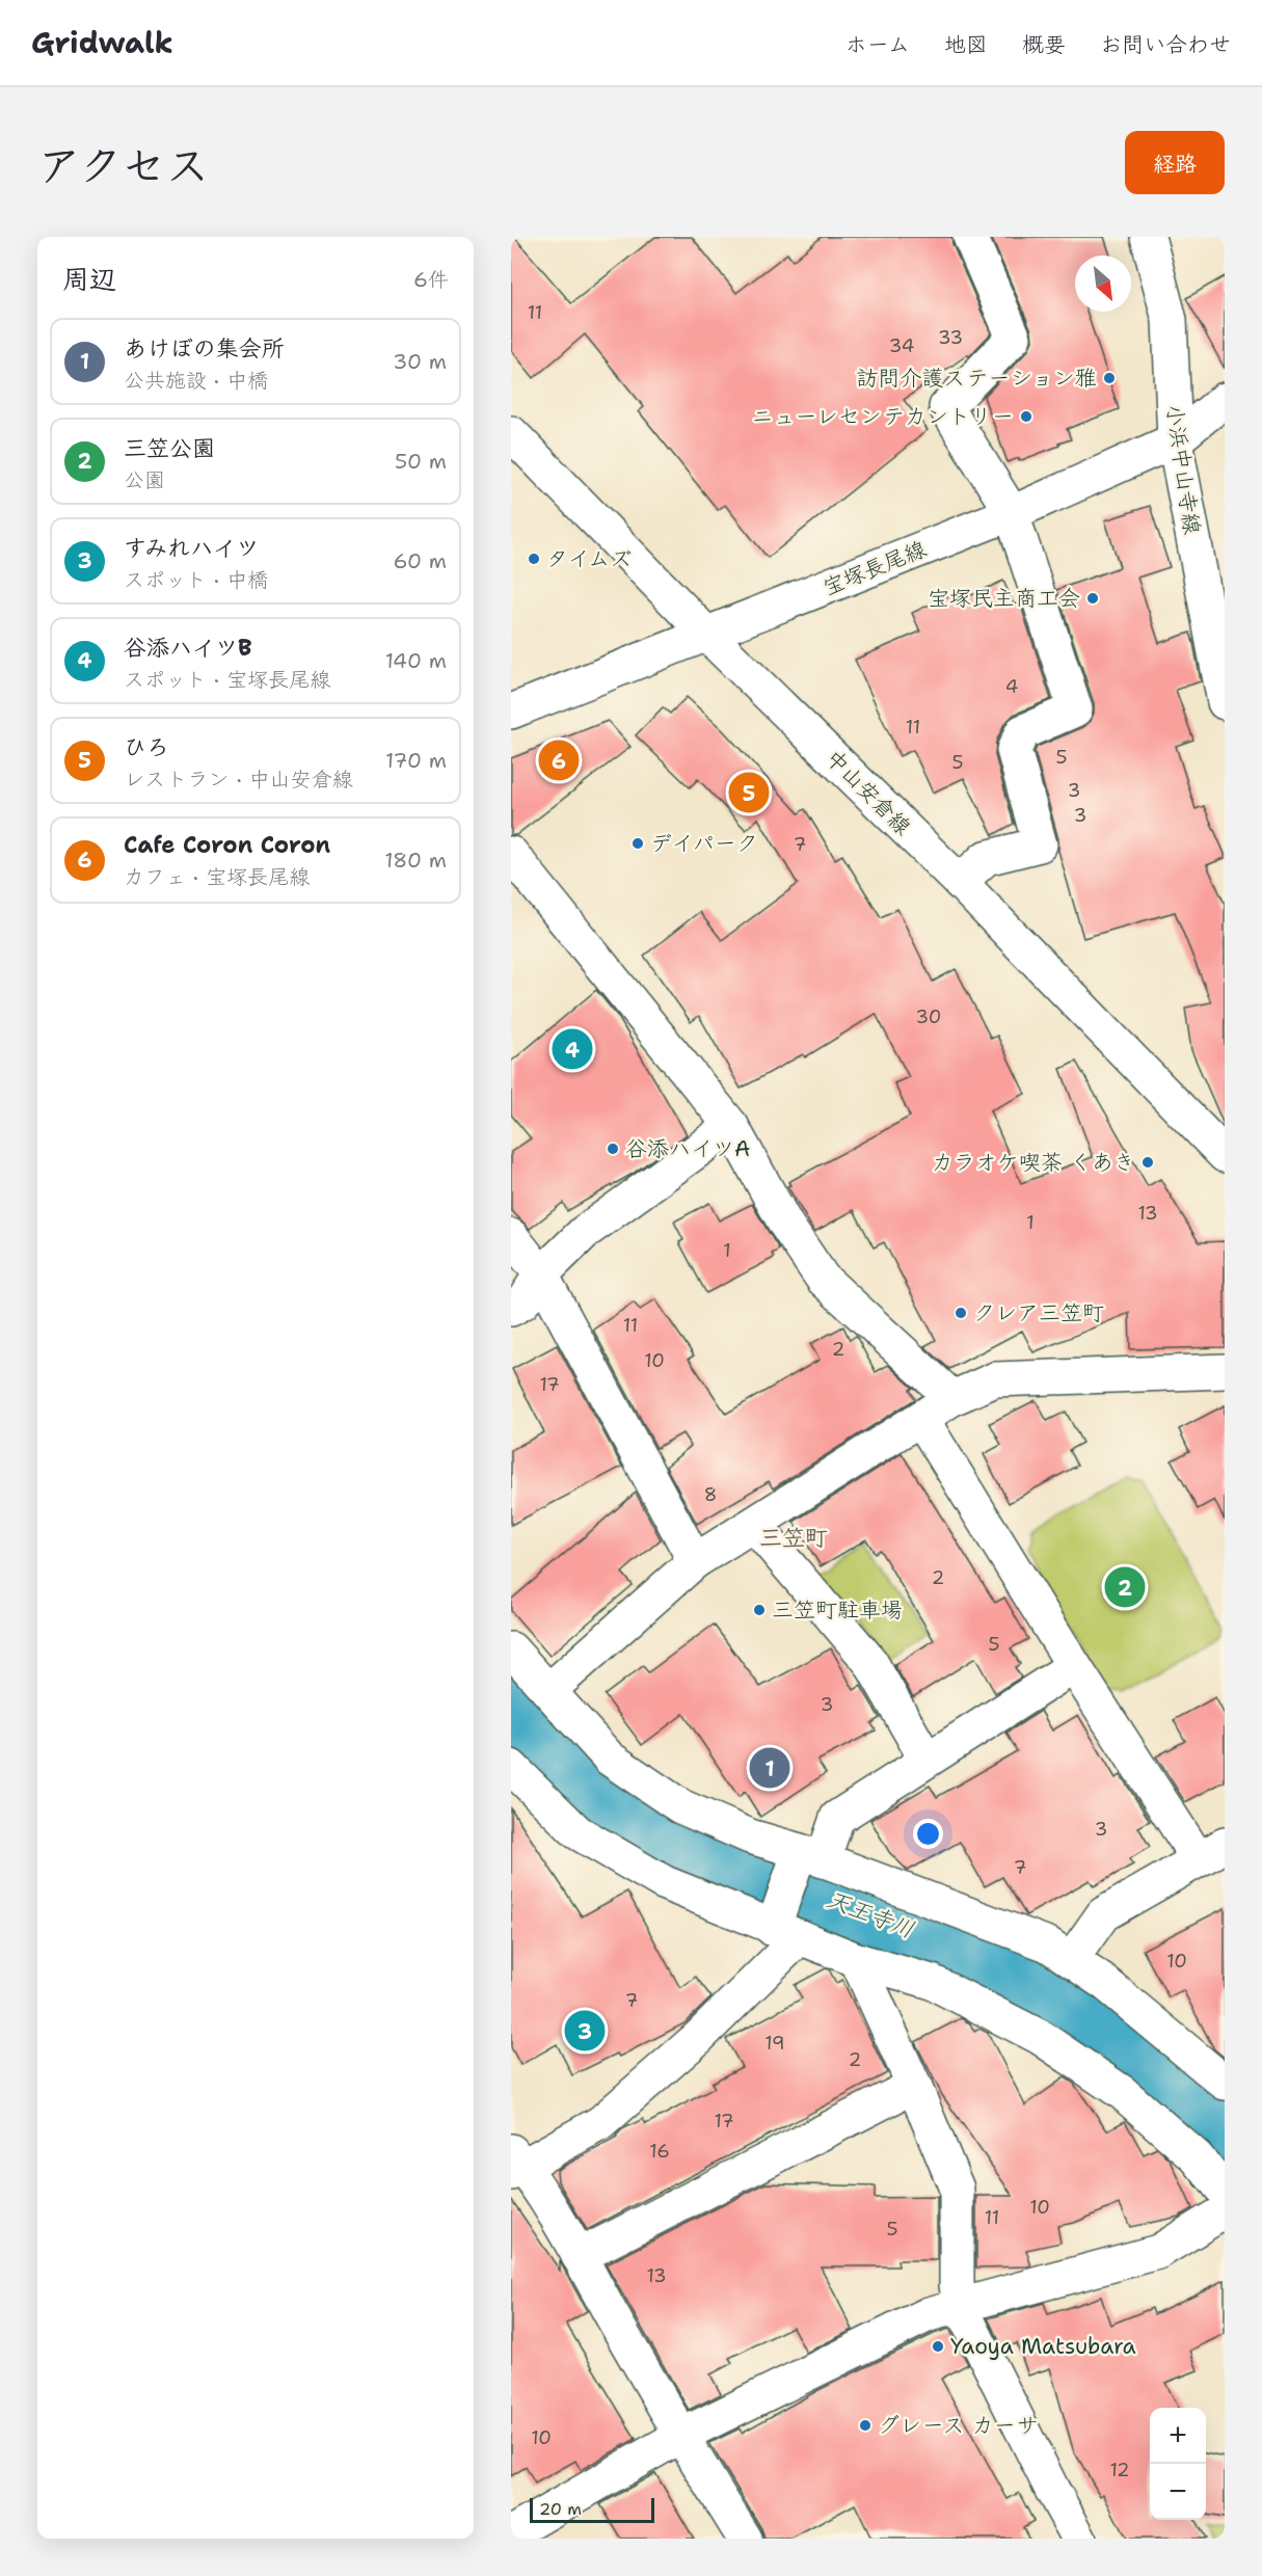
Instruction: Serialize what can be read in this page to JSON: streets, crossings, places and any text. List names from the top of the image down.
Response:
{
  "streets": {
    "street": ["小浜中山寺線", "宝塚長尾線", "中山安倉線"]
  },
  "crossings": [
    ["小浜中山寺線", "宝塚長尾線"],
    ["宝塚長尾線", "中山安倉線"]
  ],
  "districts": ["三笠町"],
  "water": ["天王寺川"],
  "places": [
    "訪問介護ステーション雅",
    "ニューレセンテカントリー",
    "タイムズ",
    "宝塚民主商工会",
    "デイパーク",
    "谷添ハイツA",
    "カラオケ喫茶 くあき",
    "クレア三笠町",
    "三笠町駐車場",
    "Yaoya Matsubara",
    "グレース カーサ"
  ],
  "house_numbers": [
    "11",
    "33",
    "34",
    "4",
    "11",
    "5",
    "5",
    "3",
    "3",
    "7",
    "30",
    "13",
    "1",
    "1",
    "11",
    "2",
    "10",
    "17",
    "8",
    "2",
    "5",
    "3",
    "3",
    "7",
    "10",
    "7",
    "19",
    "2",
    "17",
    "16",
    "10",
    "11",
    "5",
    "13",
    "10",
    "12"
  ],
  "scale_bar": "20 m",
  "north": "bottom right",
  "page": {
    "header": "Gridwalk",
    "nav": [
      "ホーム",
      "地図",
      "概要",
      "お問い合わせ"
    ],
    "title": "アクセス",
    "buttons": "経路",
    "heading": ["周辺", "6件"],
    "list": [
      {
        "mark": "1",
        "name": "あけぼの集会所",
        "note": "公共施設 · 中橋",
        "value": "30 m"
      },
      {
        "mark": "2",
        "name": "三笠公園",
        "note": "公園",
        "value": "50 m"
      },
      {
        "mark": "3",
        "name": "すみれハイツ",
        "note": "スポット · 中橋",
        "value": "60 m"
      },
      {
        "mark": "4",
        "name": "谷添ハイツB",
        "note": "スポット · 宝塚長尾線",
        "value": "140 m"
      },
      {
        "mark": "5",
        "name": "ひろ",
        "note": "レストラン · 中山安倉線",
        "value": "170 m"
      },
      {
        "mark": "6",
        "name": "Cafe Coron Coron",
        "note": "カフェ · 宝塚長尾線",
        "value": "180 m"
      }
    ],
    "pins": [
      "6",
      "5",
      "4",
      "2",
      "1",
      "3"
    ],
    "map_buttons": ["+", "−"],
    "scale": "20 m"
  }
}
